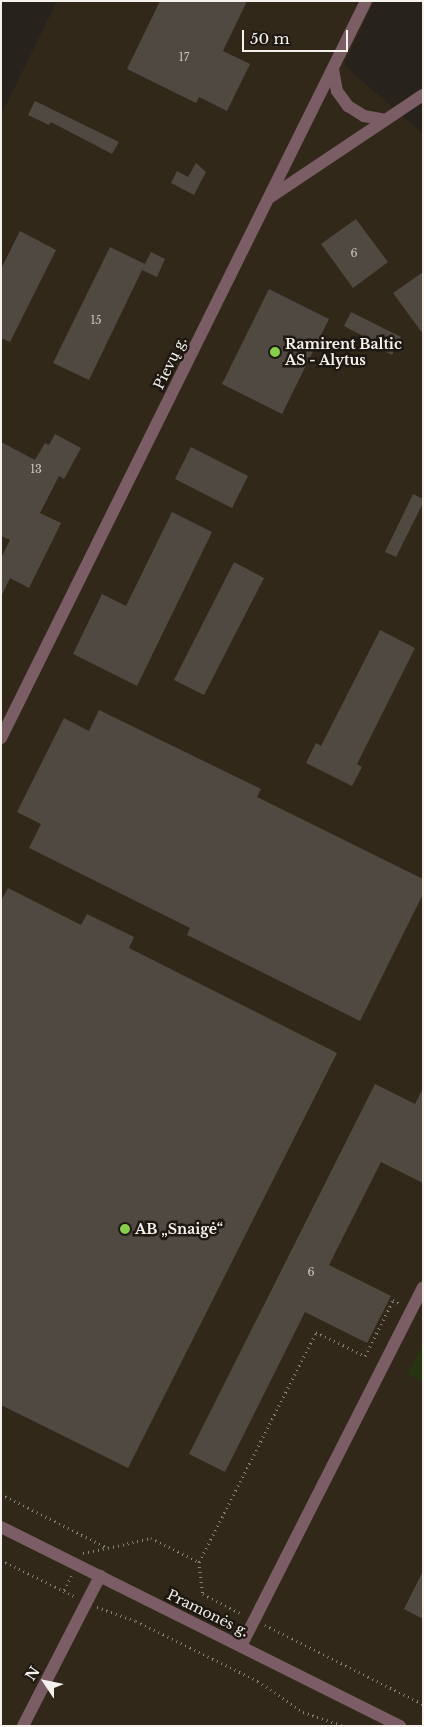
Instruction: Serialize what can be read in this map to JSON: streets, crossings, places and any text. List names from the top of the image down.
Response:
{
  "streets": {
    "street": ["Pievų g.", "Pramonės g."]
  },
  "places": ["Ramirent Baltic AS - Alytus", "AB „Snaigė“"],
  "house_numbers": [
    "17",
    "6",
    "15",
    "13",
    "6"
  ],
  "scale_bar": "50 m",
  "north": "top left"
}
